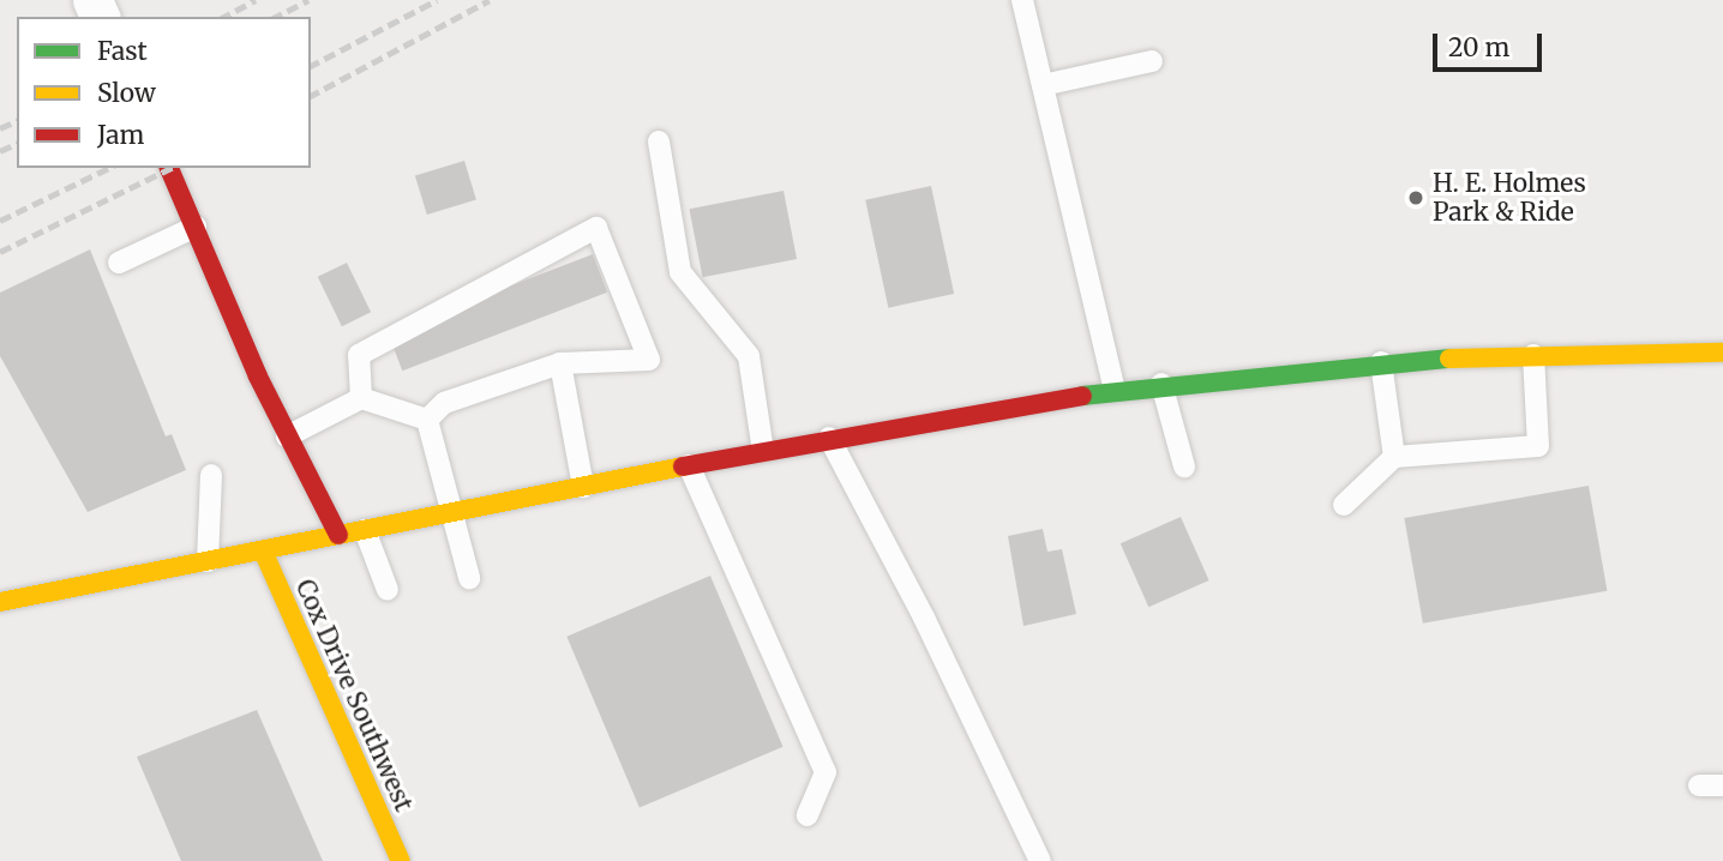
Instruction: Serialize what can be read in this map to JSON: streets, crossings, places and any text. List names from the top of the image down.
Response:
{
  "streets": {
    "main road": ["Cox Drive Southwest"]
  },
  "places": ["H. E. Holmes Park & Ride"],
  "legend": ["Fast", "Slow", "Jam"],
  "scale_bar": "20 m"
}
